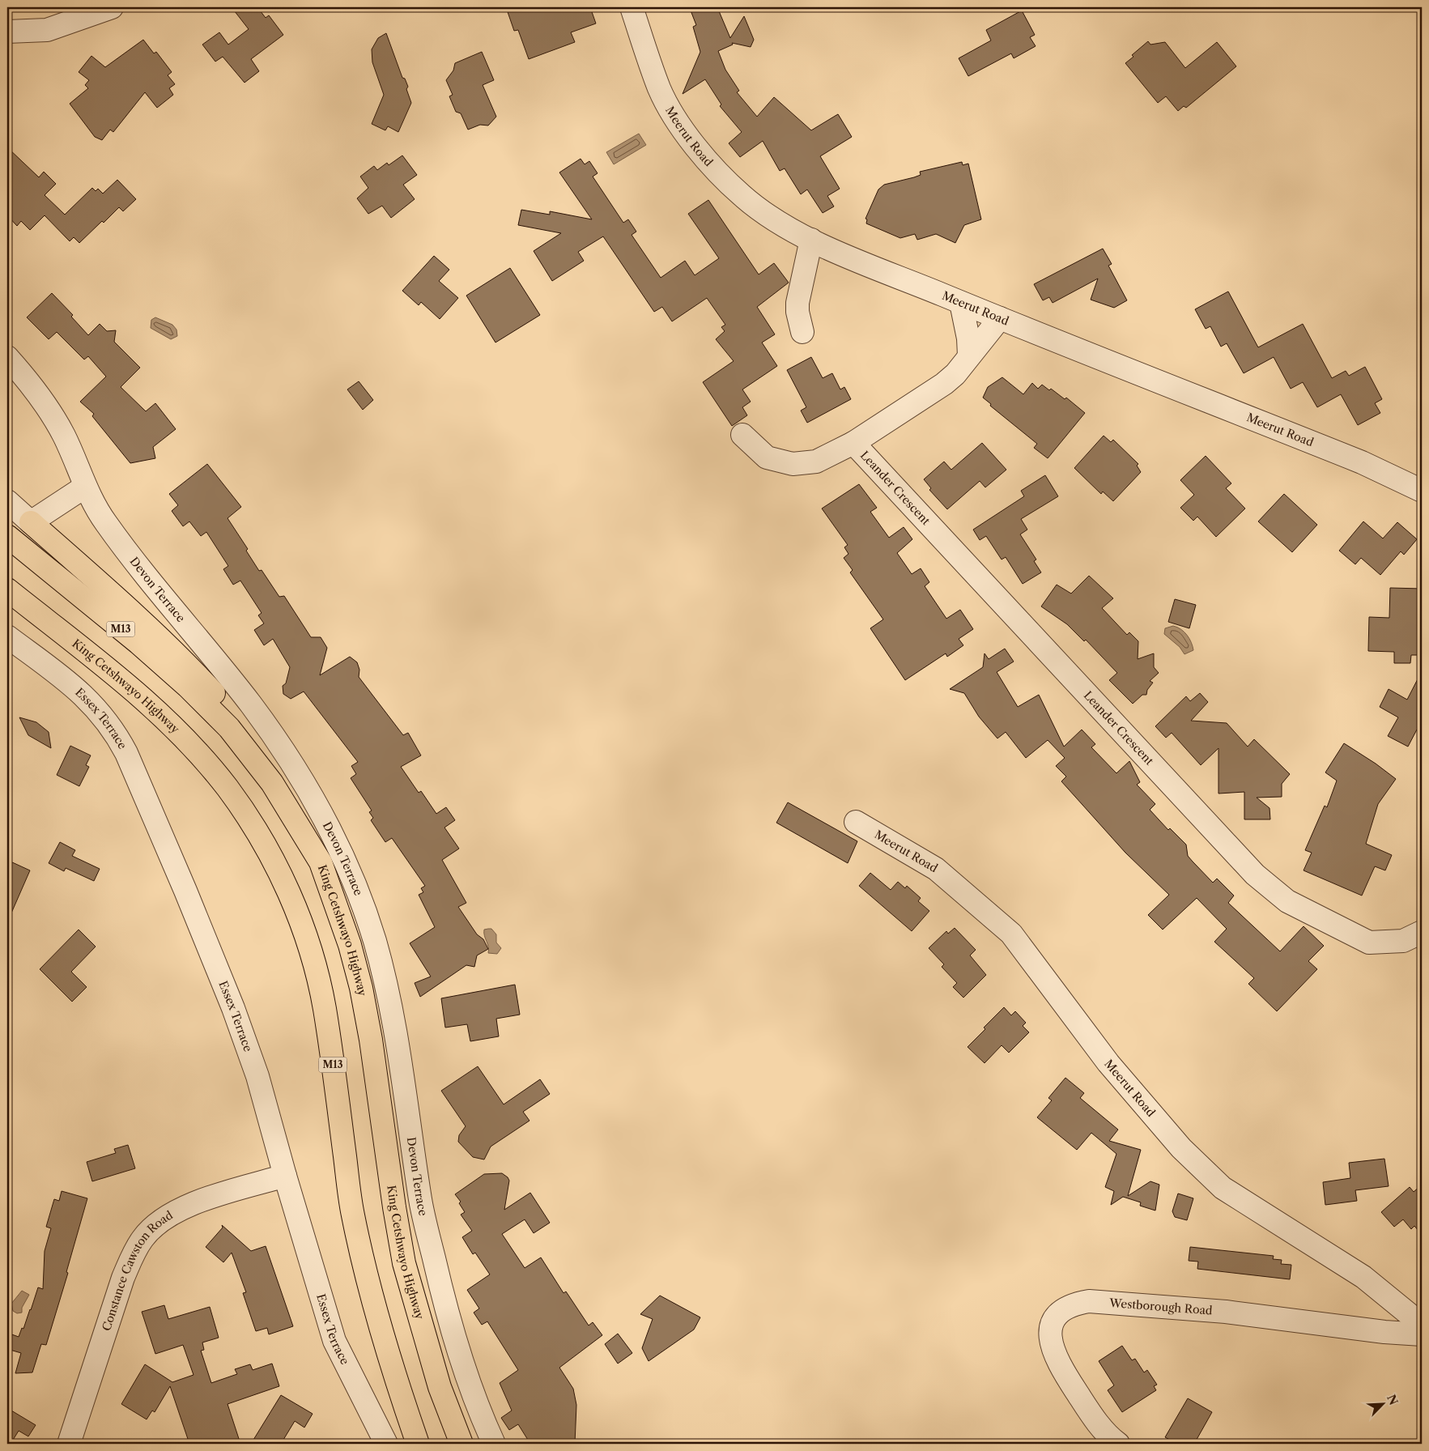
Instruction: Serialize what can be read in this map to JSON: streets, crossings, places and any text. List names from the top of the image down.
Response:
{
  "streets": {
    "highway": ["M13", "King Cetshwayo Highway"],
    "street": [
      "Meerut Road",
      "Leander Crescent",
      "Devon Terrace",
      "Essex Terrace",
      "Constance Cawston Road",
      "Westborough Road"
    ]
  },
  "crossings": [
    ["Meerut Road", "Leander Crescent"],
    ["Meerut Road", "Westborough Road"],
    ["Essex Terrace", "Constance Cawston Road"]
  ],
  "north": "top right"
}
